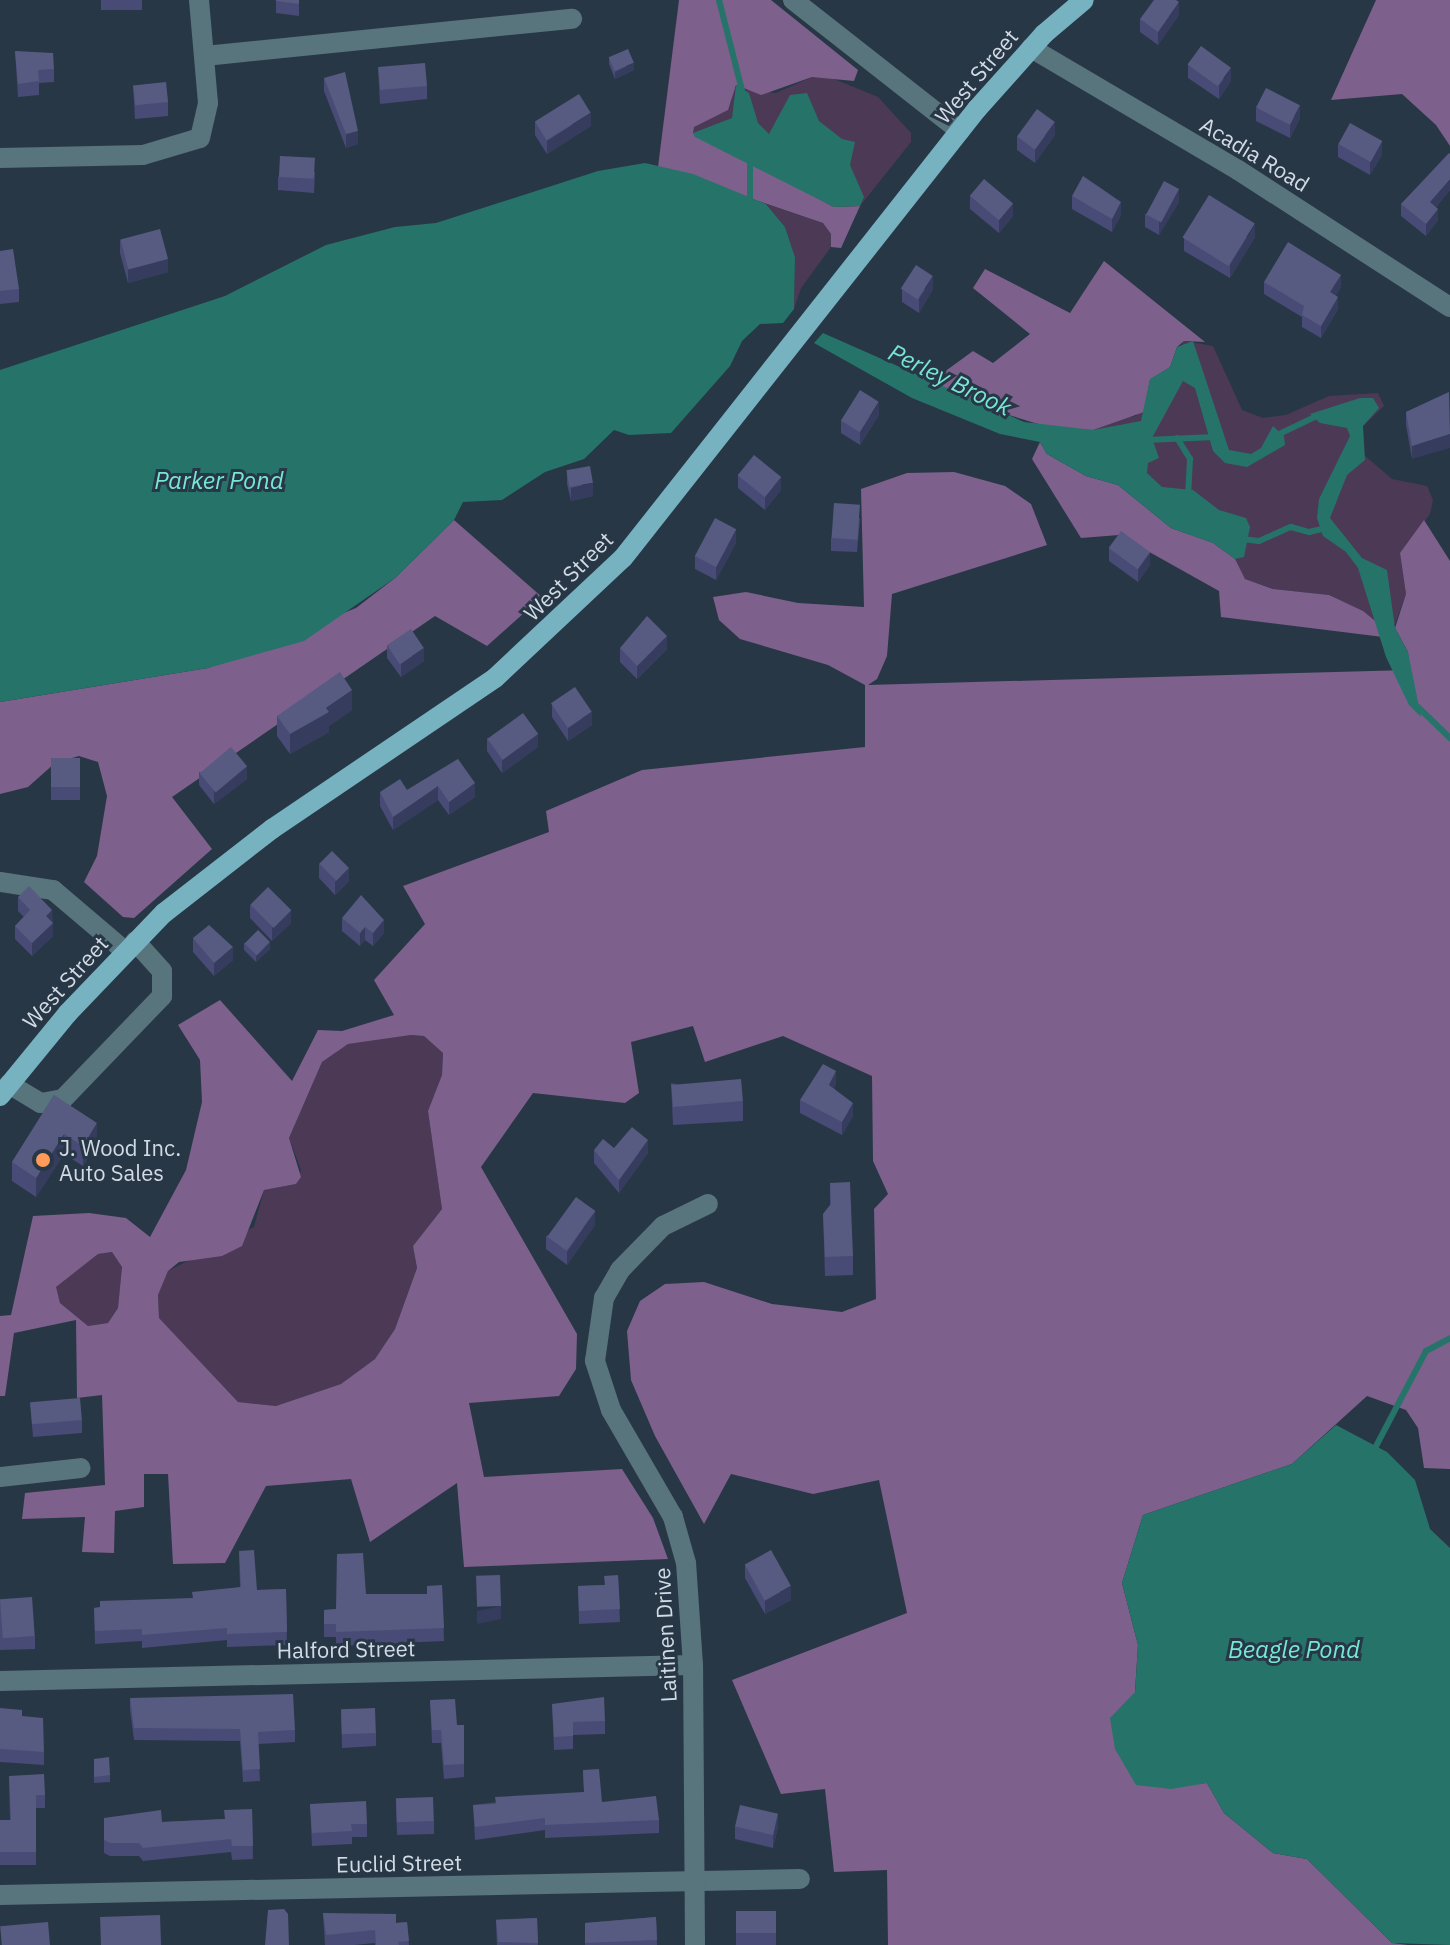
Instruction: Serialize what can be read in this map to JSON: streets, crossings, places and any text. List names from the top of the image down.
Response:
{
  "streets": {
    "main road": ["West Street"],
    "street": [
      "Acadia Road",
      "Laitinen Drive",
      "Halford Street",
      "Euclid Street"
    ]
  },
  "crossings": [
    ["West Street", "Acadia Road"],
    ["Laitinen Drive", "Halford Street"],
    ["Laitinen Drive", "Euclid Street"]
  ],
  "water": ["Perley Brook", "Parker Pond", "Beagle Pond"],
  "places": ["J. Wood Inc. Auto Sales"]
}
